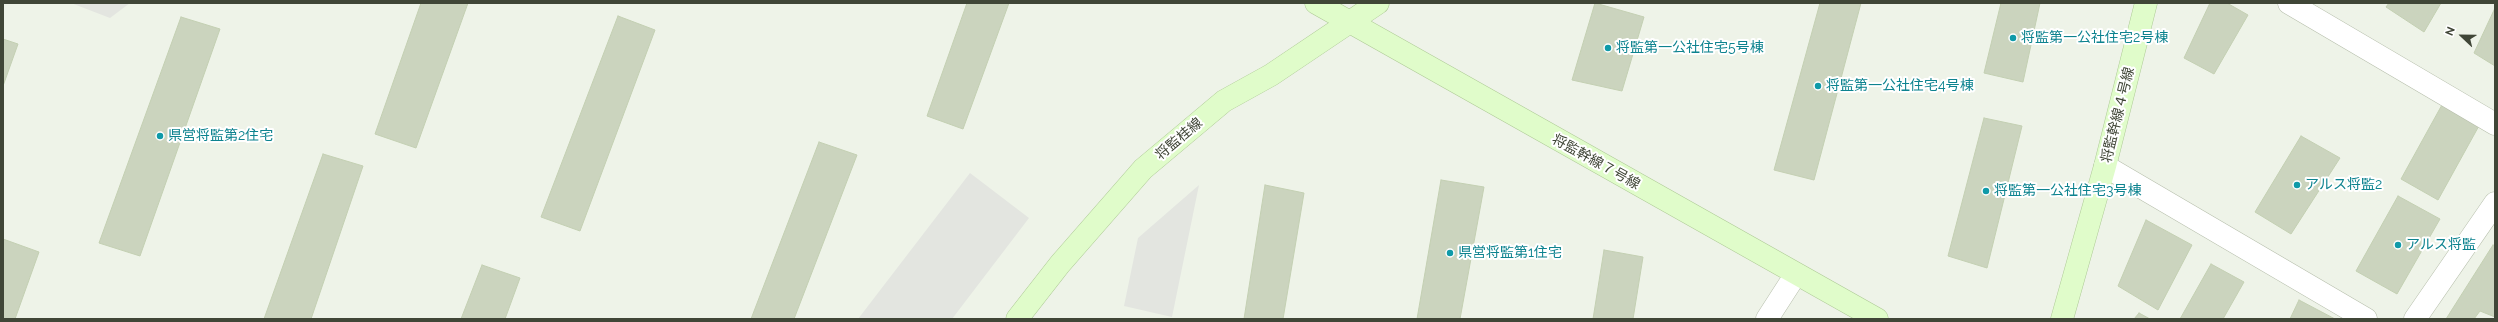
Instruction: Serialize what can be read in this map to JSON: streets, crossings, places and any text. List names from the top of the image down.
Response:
{
  "streets": {
    "street": ["将監幹線４号線", "将監桂線", "将監幹線７号線"]
  },
  "crossings": [
    ["将監桂線", "将監幹線７号線"]
  ],
  "places": [
    "将監第一公社住宅2号棟",
    "将監第一公社住宅5号棟",
    "将監第一公社住宅4号棟",
    "県営将監第2住宅",
    "アルス将監2",
    "将監第一公社住宅3号棟",
    "アルス将監",
    "県営将監第1住宅"
  ],
  "north": "left"
}
